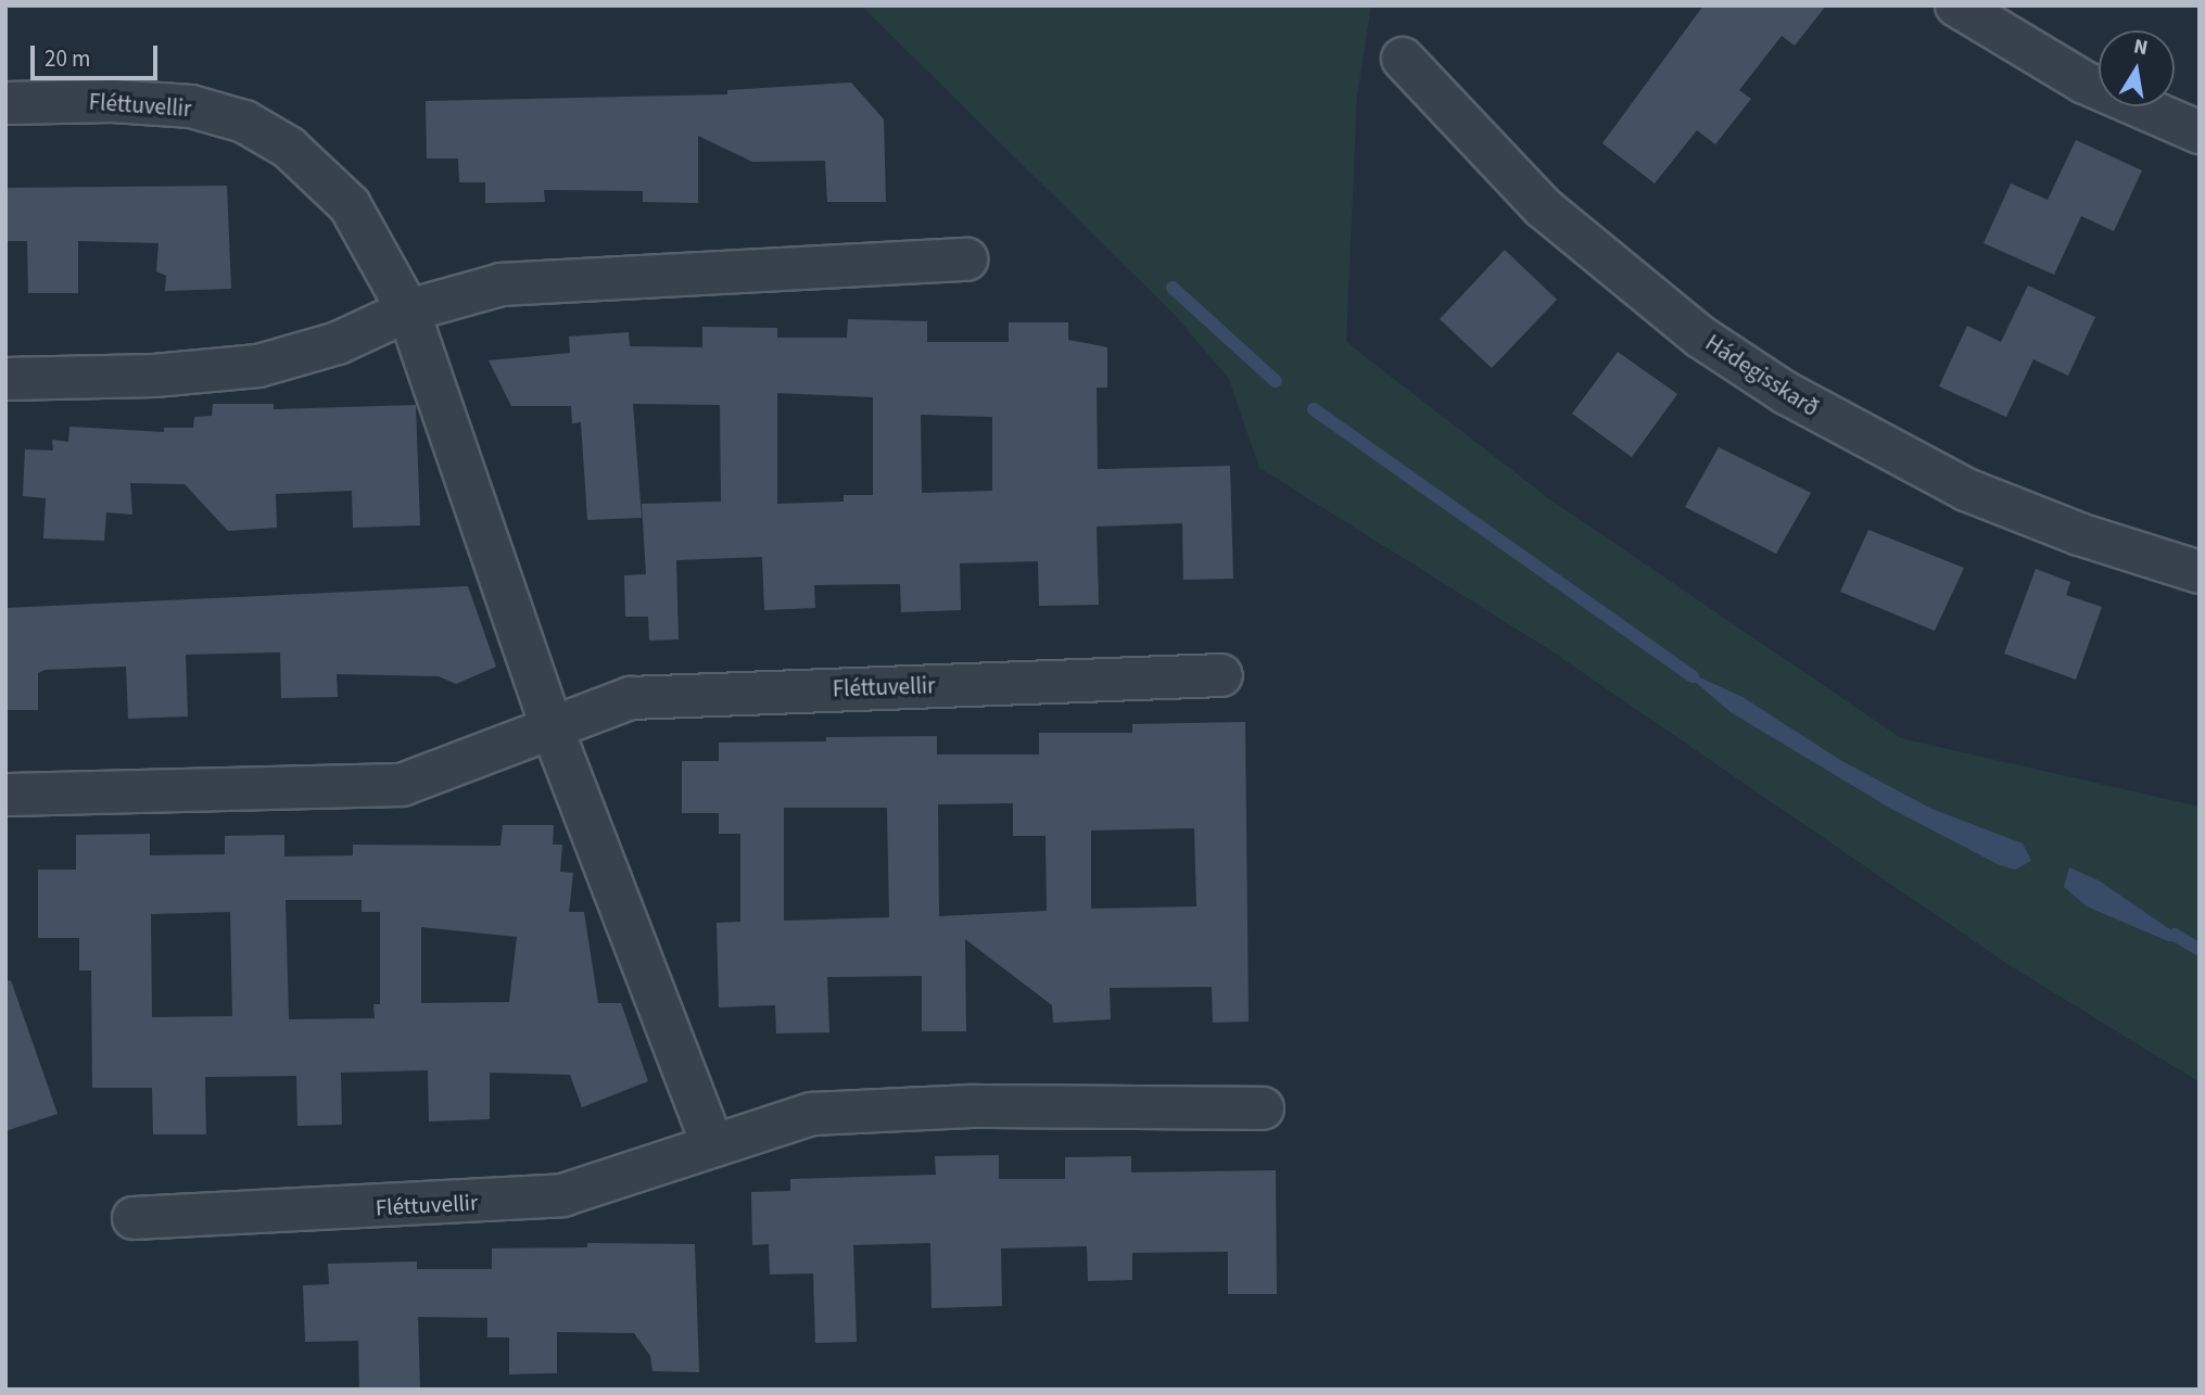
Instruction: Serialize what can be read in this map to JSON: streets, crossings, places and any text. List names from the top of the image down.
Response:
{
  "streets": {
    "street": ["Fléttuvellir", "Hádegisskarð"]
  },
  "scale_bar": "20 m",
  "north": "top"
}
